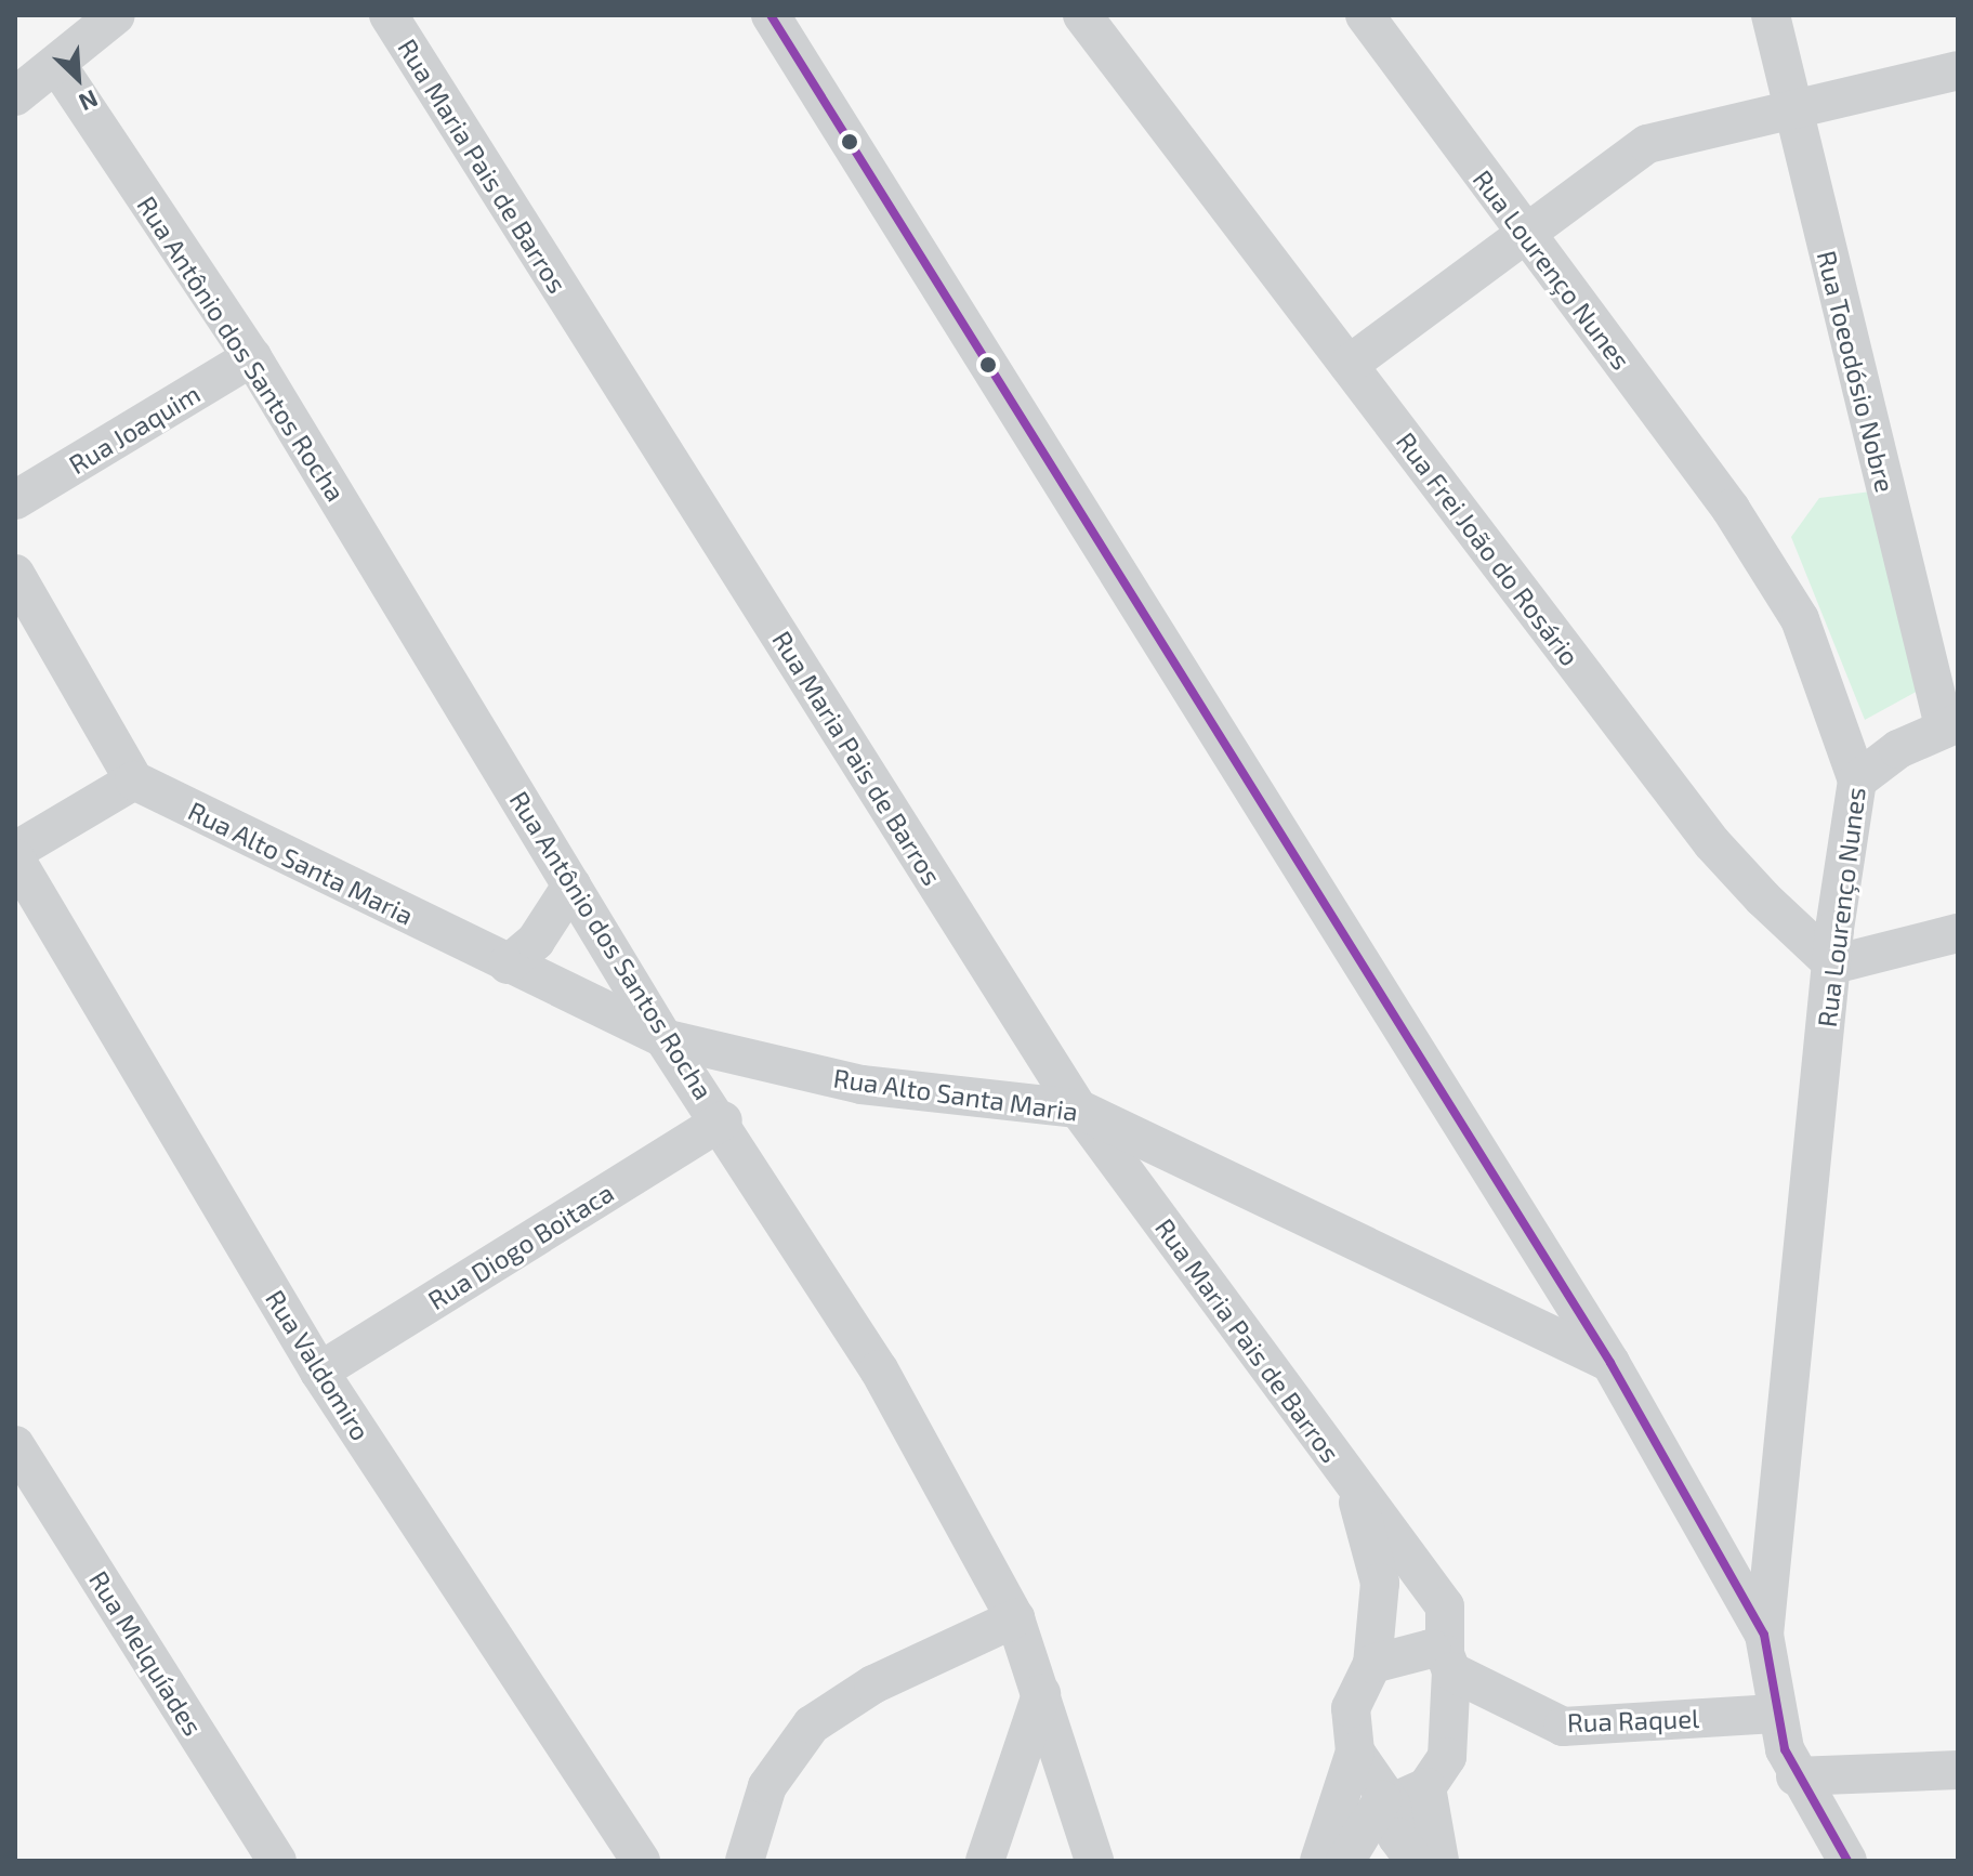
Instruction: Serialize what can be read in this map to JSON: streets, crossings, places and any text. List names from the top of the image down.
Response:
{
  "streets": {
    "street": [
      "Rua Maria Pais de Barros",
      "Rua Lourenço Nunes",
      "Rua Antônio dos Santos Rocha",
      "Rua Toeodósio Nobre",
      "Rua Joaquim",
      "Rua Frei João do Rosário",
      "Rua Alto Santa Maria",
      "Rua Diogo Boitaca",
      "Rua Valdomiro",
      "Rua Melquíades",
      "Rua Raquel"
    ]
  },
  "crossings": [
    ["Rua Maria Pais de Barros", "Rua Alto Santa Maria"],
    ["Rua Maria Pais de Barros", "Rua Raquel"],
    ["Rua Lourenço Nunes", "Rua Frei João do Rosário"],
    ["Rua Antônio dos Santos Rocha", "Rua Joaquim"],
    ["Rua Antônio dos Santos Rocha", "Rua Alto Santa Maria"],
    ["Rua Antônio dos Santos Rocha", "Rua Diogo Boitaca"],
    ["Rua Diogo Boitaca", "Rua Valdomiro"]
  ],
  "north": "bottom right"
}
